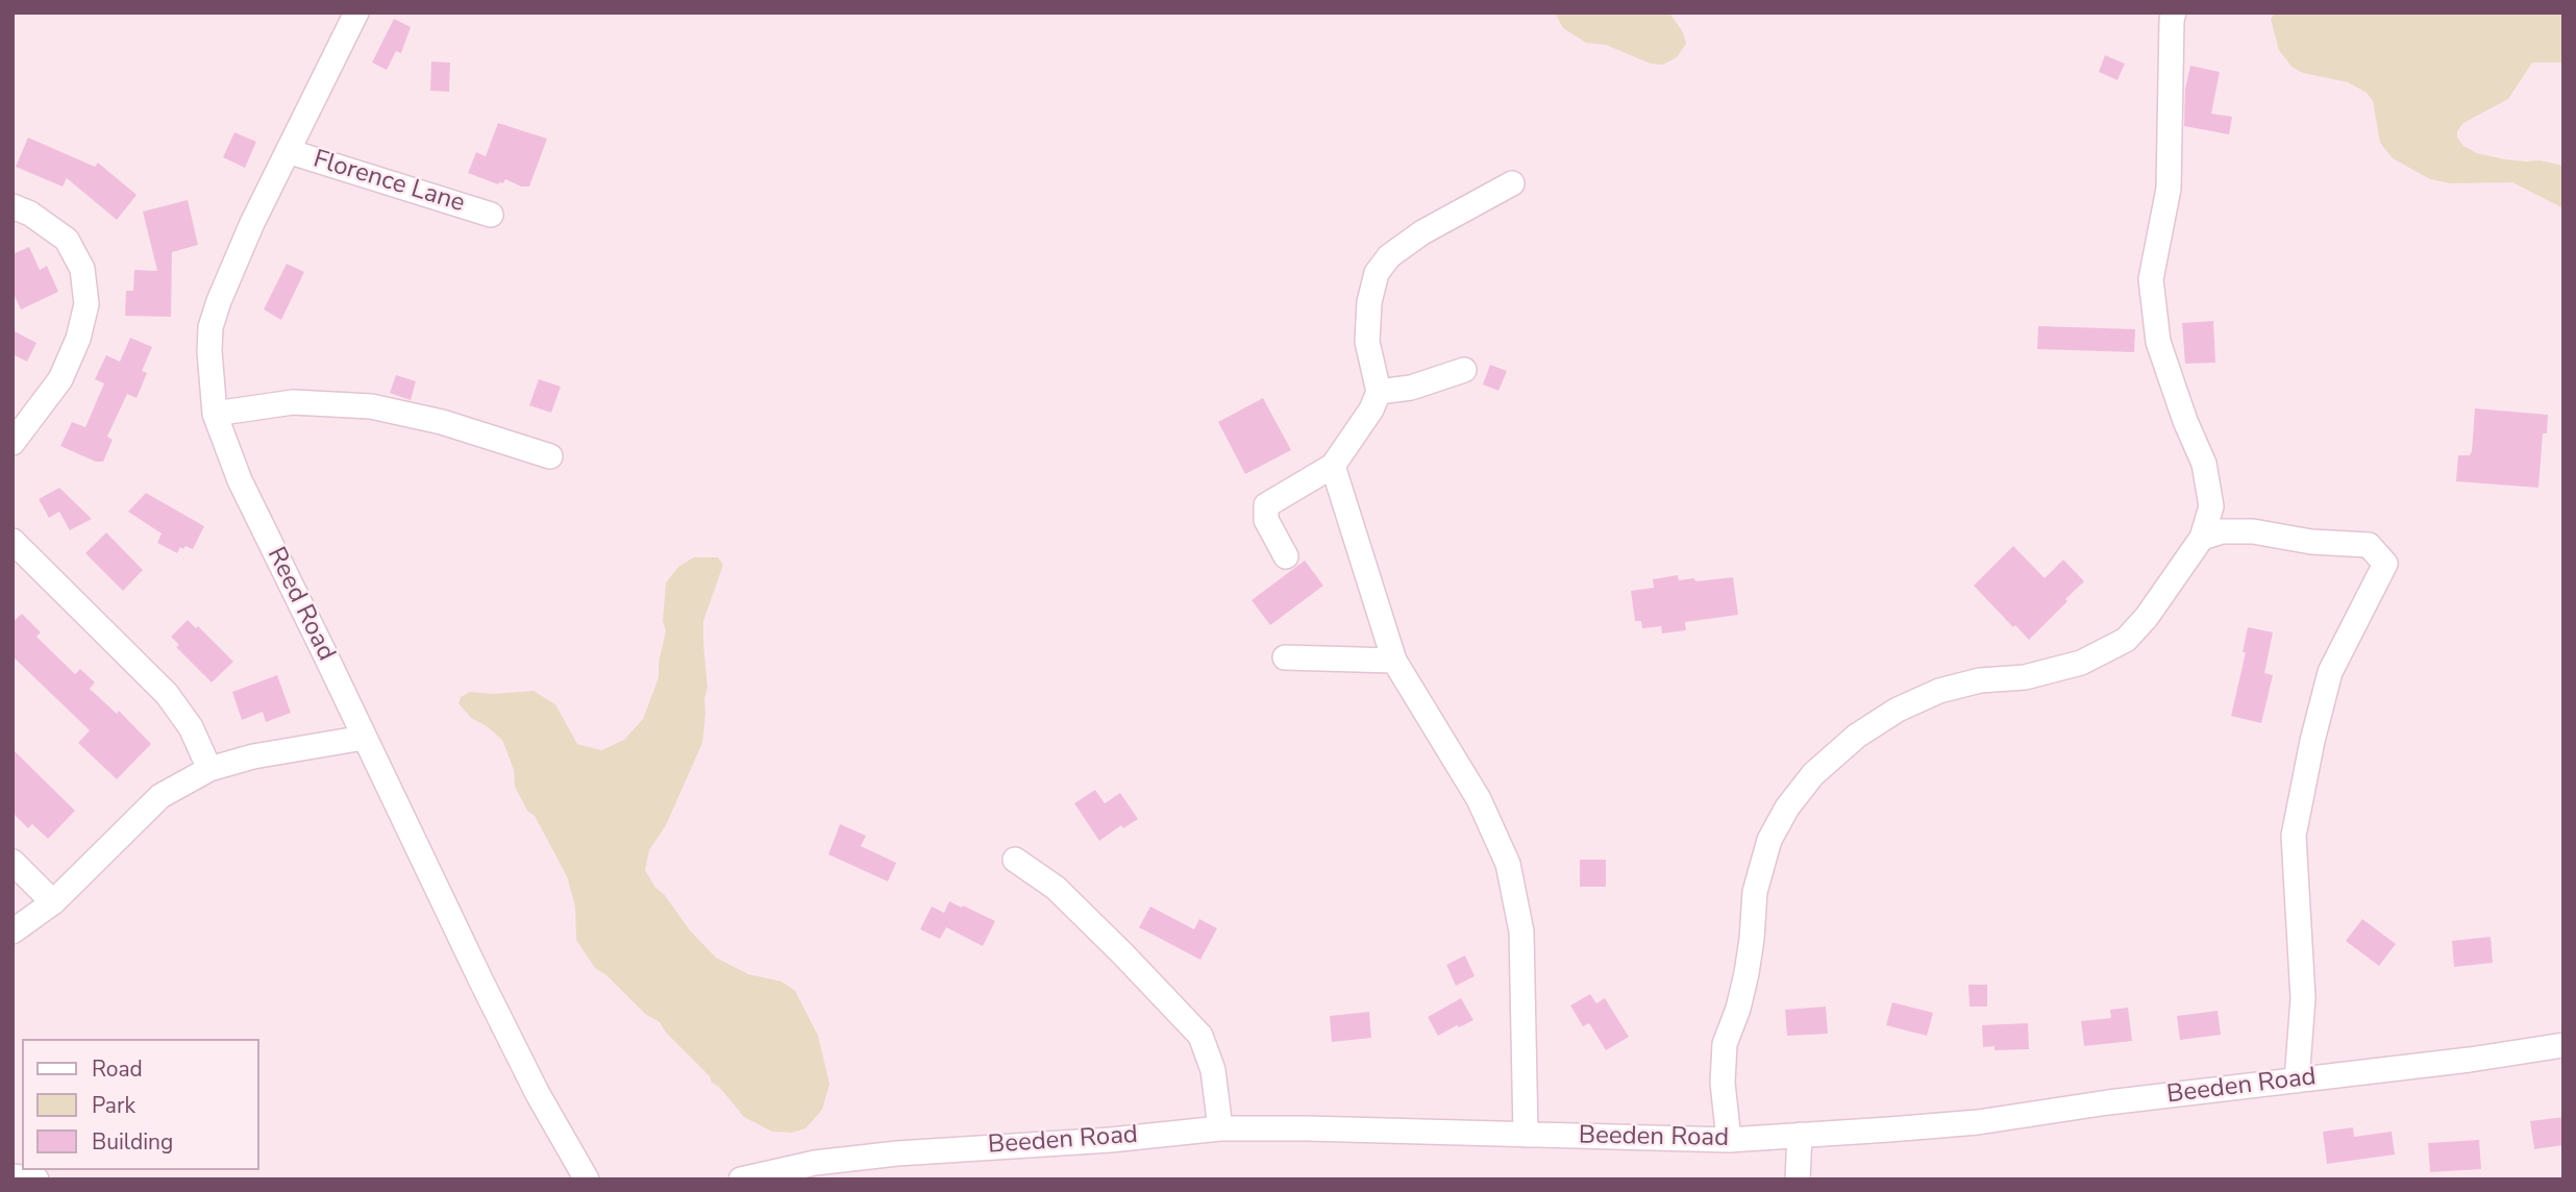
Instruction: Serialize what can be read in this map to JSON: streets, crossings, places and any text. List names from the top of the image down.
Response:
{
  "streets": {
    "street": ["Florence Lane", "Reed Road", "Beeden Road"]
  },
  "crossings": [
    ["Florence Lane", "Reed Road"]
  ],
  "legend": ["Road", "Park", "Building"]
}
